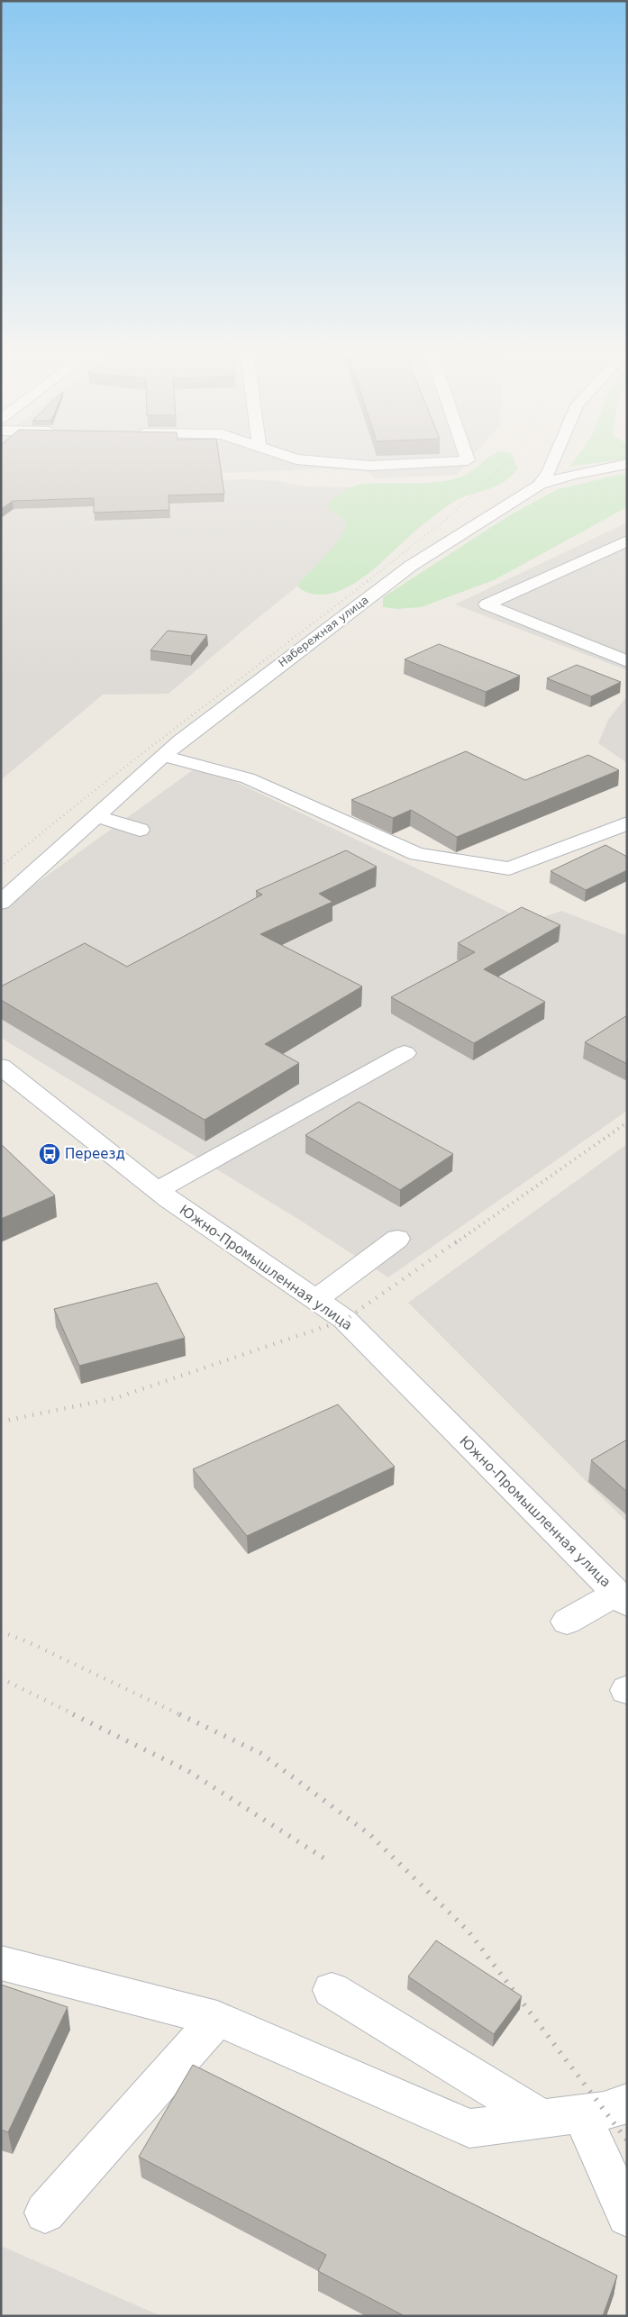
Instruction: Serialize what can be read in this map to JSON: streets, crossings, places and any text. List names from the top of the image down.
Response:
{
  "streets": {
    "street": ["Набережная улица", "Южно-Промышленная улица"]
  },
  "places": {
    "bus stop": ["Переезд"]
  }
}
